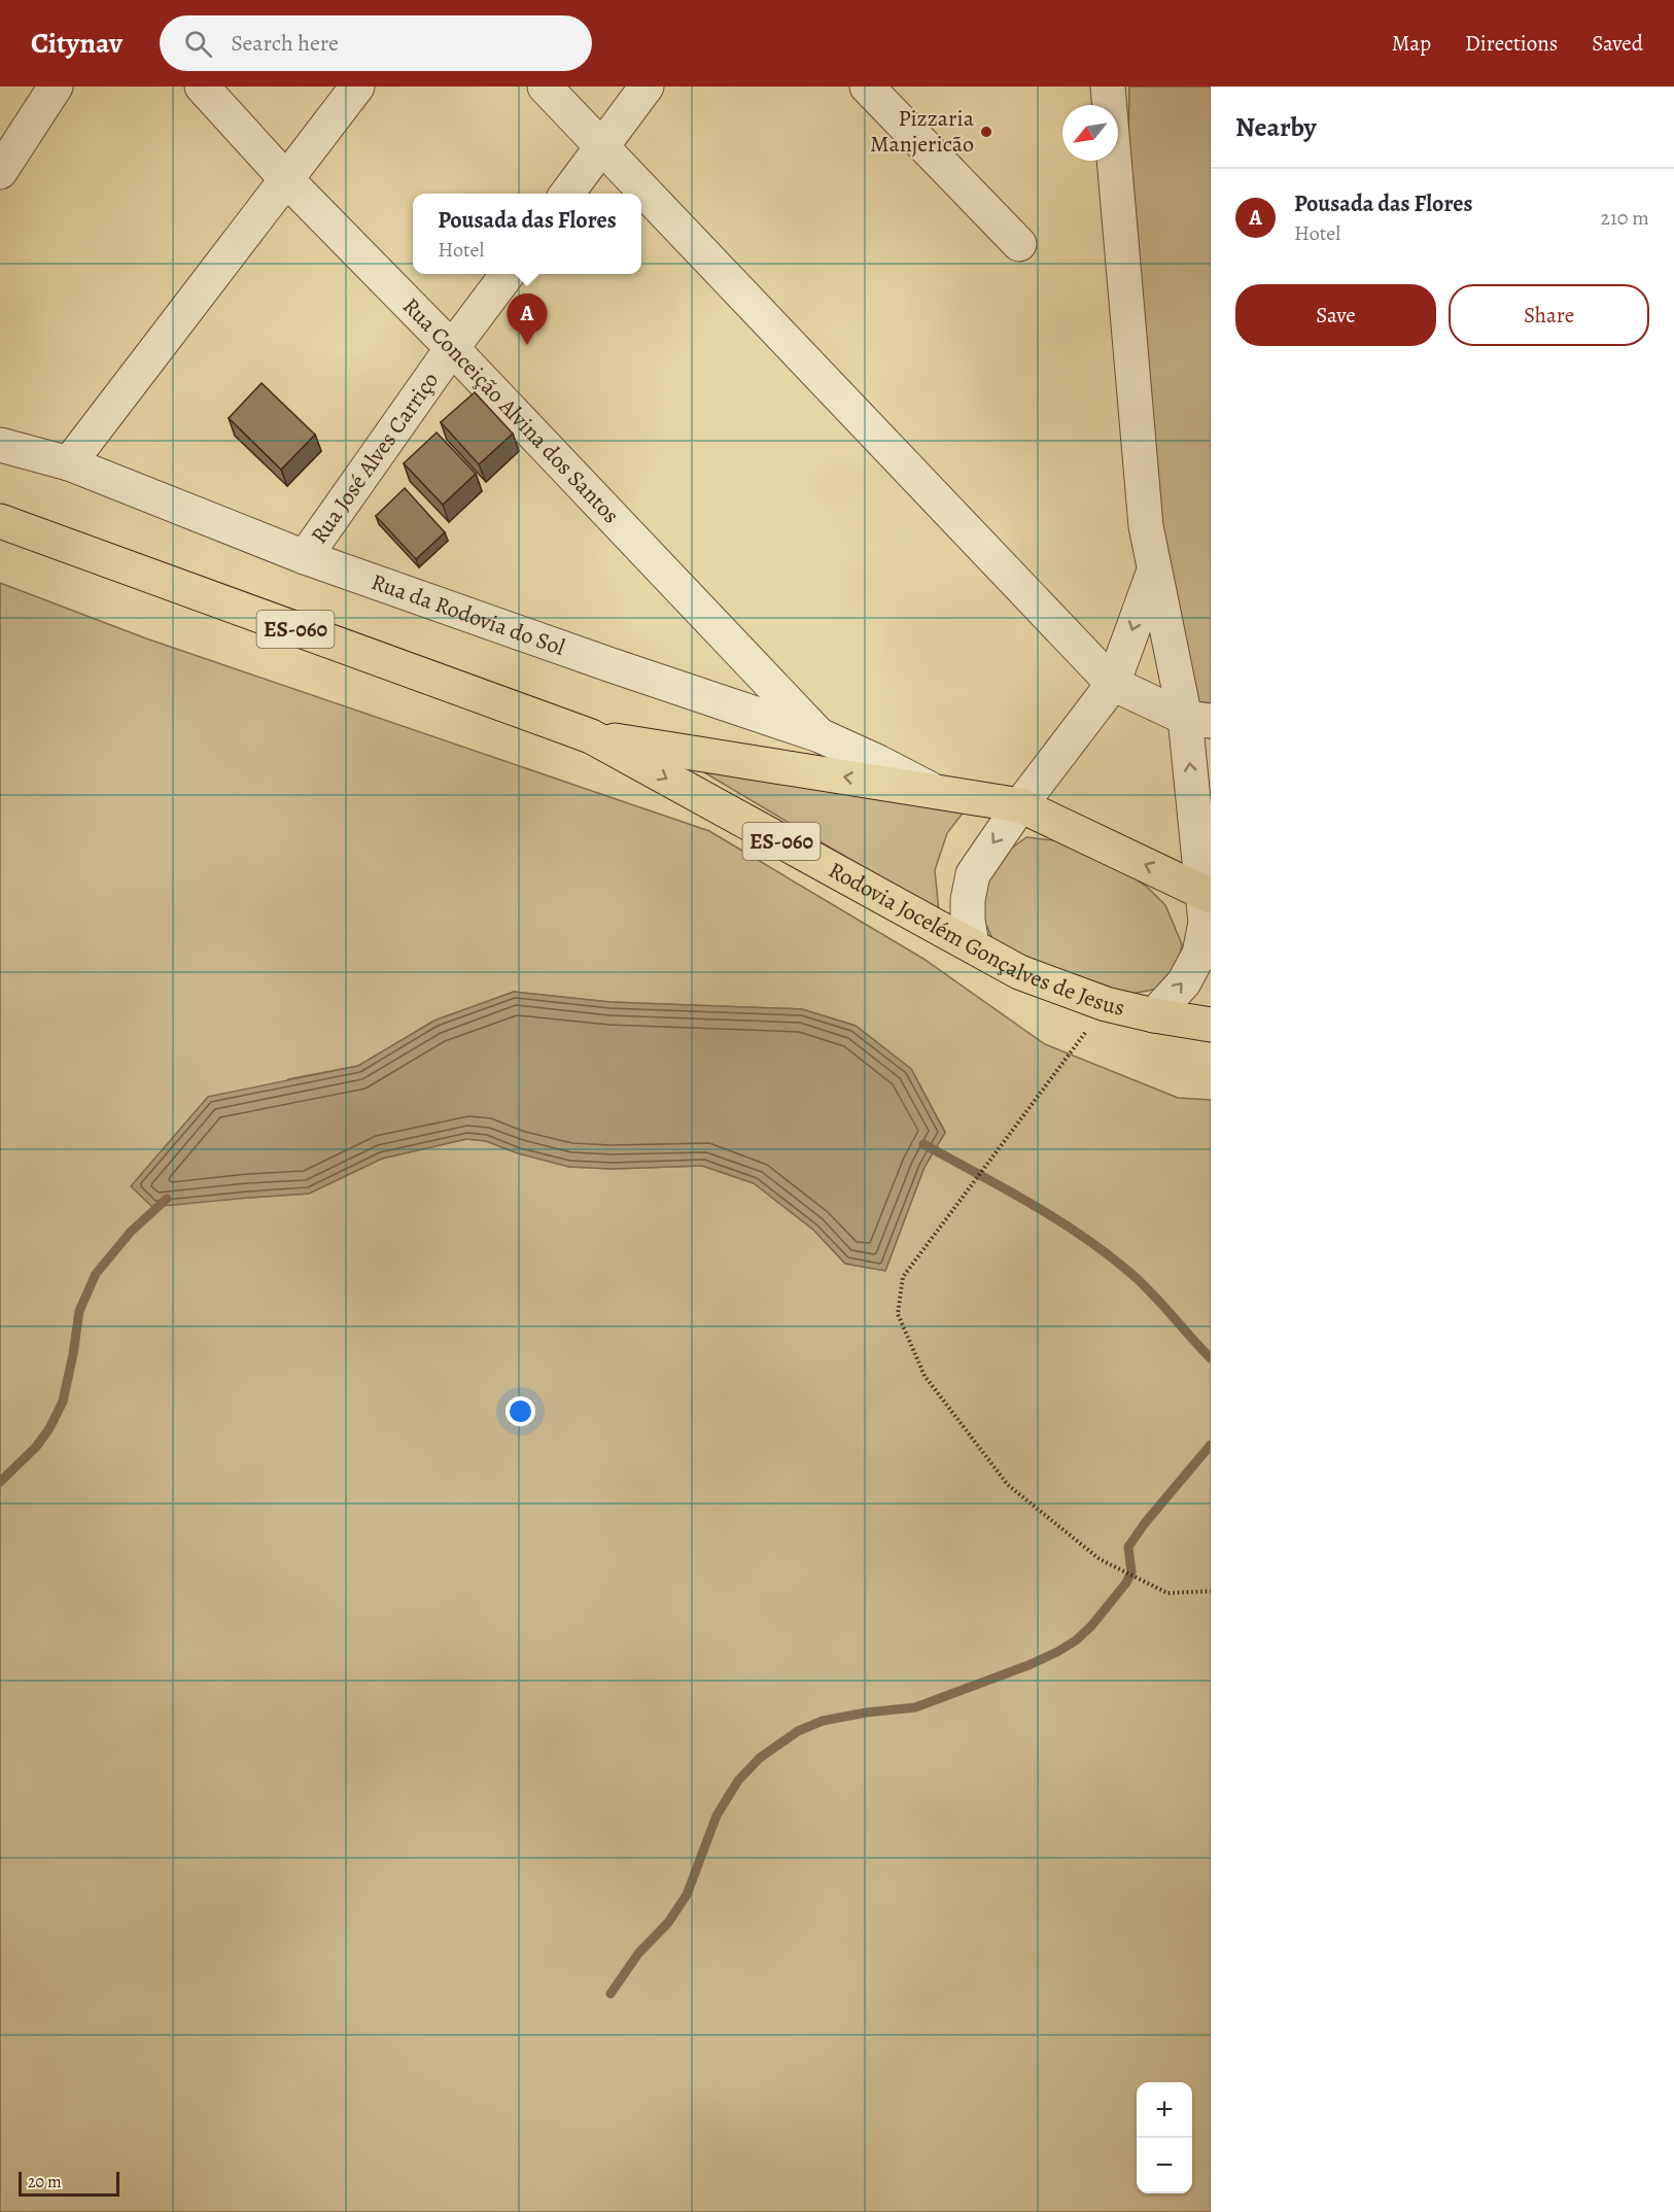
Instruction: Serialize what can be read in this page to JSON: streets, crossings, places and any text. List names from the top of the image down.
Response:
{
  "streets": {
    "main road": ["ES-060", "Rodovia Jocelém Gonçalves de Jesus"],
    "street": ["Rua Conceição Alvina dos Santos", "Rua José Alves Carriço", "Rua da Rodovia do Sol"]
  },
  "crossings": [
    ["Rua Conceição Alvina dos Santos", "Rua José Alves Carriço"],
    ["Rua Conceição Alvina dos Santos", "Rua da Rodovia do Sol"],
    ["Rua José Alves Carriço", "Rua da Rodovia do Sol"],
    ["Rua da Rodovia do Sol", "Rodovia Jocelém Gonçalves de Jesus"]
  ],
  "places": ["Pizzaria Manjericão"],
  "scale_bar": "20 m",
  "north": "bottom left",
  "page": {
    "header": "Citynav",
    "search": "Search here",
    "nav": ["Map", "Directions", "Saved"],
    "heading": "Nearby",
    "list": [
      {
        "mark": "A",
        "name": "Pousada das Flores",
        "note": "Hotel",
        "value": "210 m"
      }
    ],
    "popup": ["Pousada das Flores", "Hotel"],
    "buttons": ["Save", "Share"],
    "pins": "A",
    "map_buttons": ["+", "−"],
    "scale": "20 m"
  }
}
